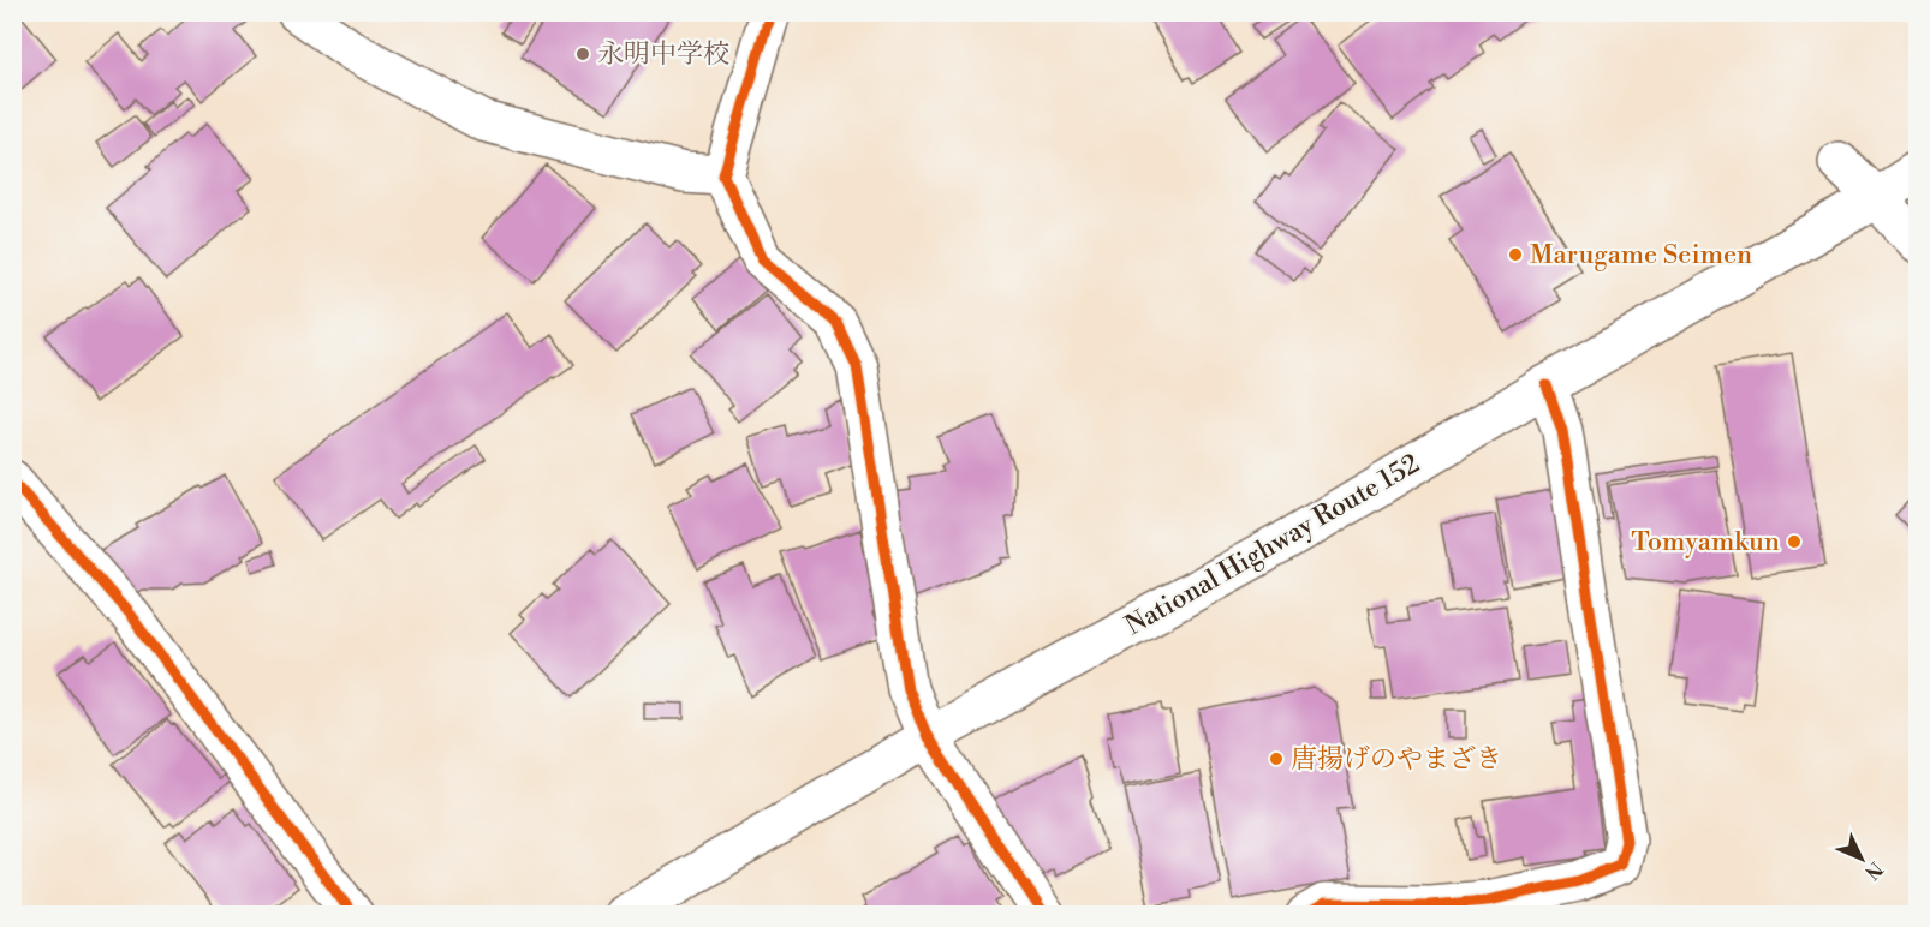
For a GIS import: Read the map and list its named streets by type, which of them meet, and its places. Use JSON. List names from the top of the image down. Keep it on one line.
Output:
{"streets":{"main road":["National Highway Route 152"]},"places":["永明中学校","Marugame Seimen","Tomyamkun","唐揚げのやまざき"],"north":"bottom right"}
